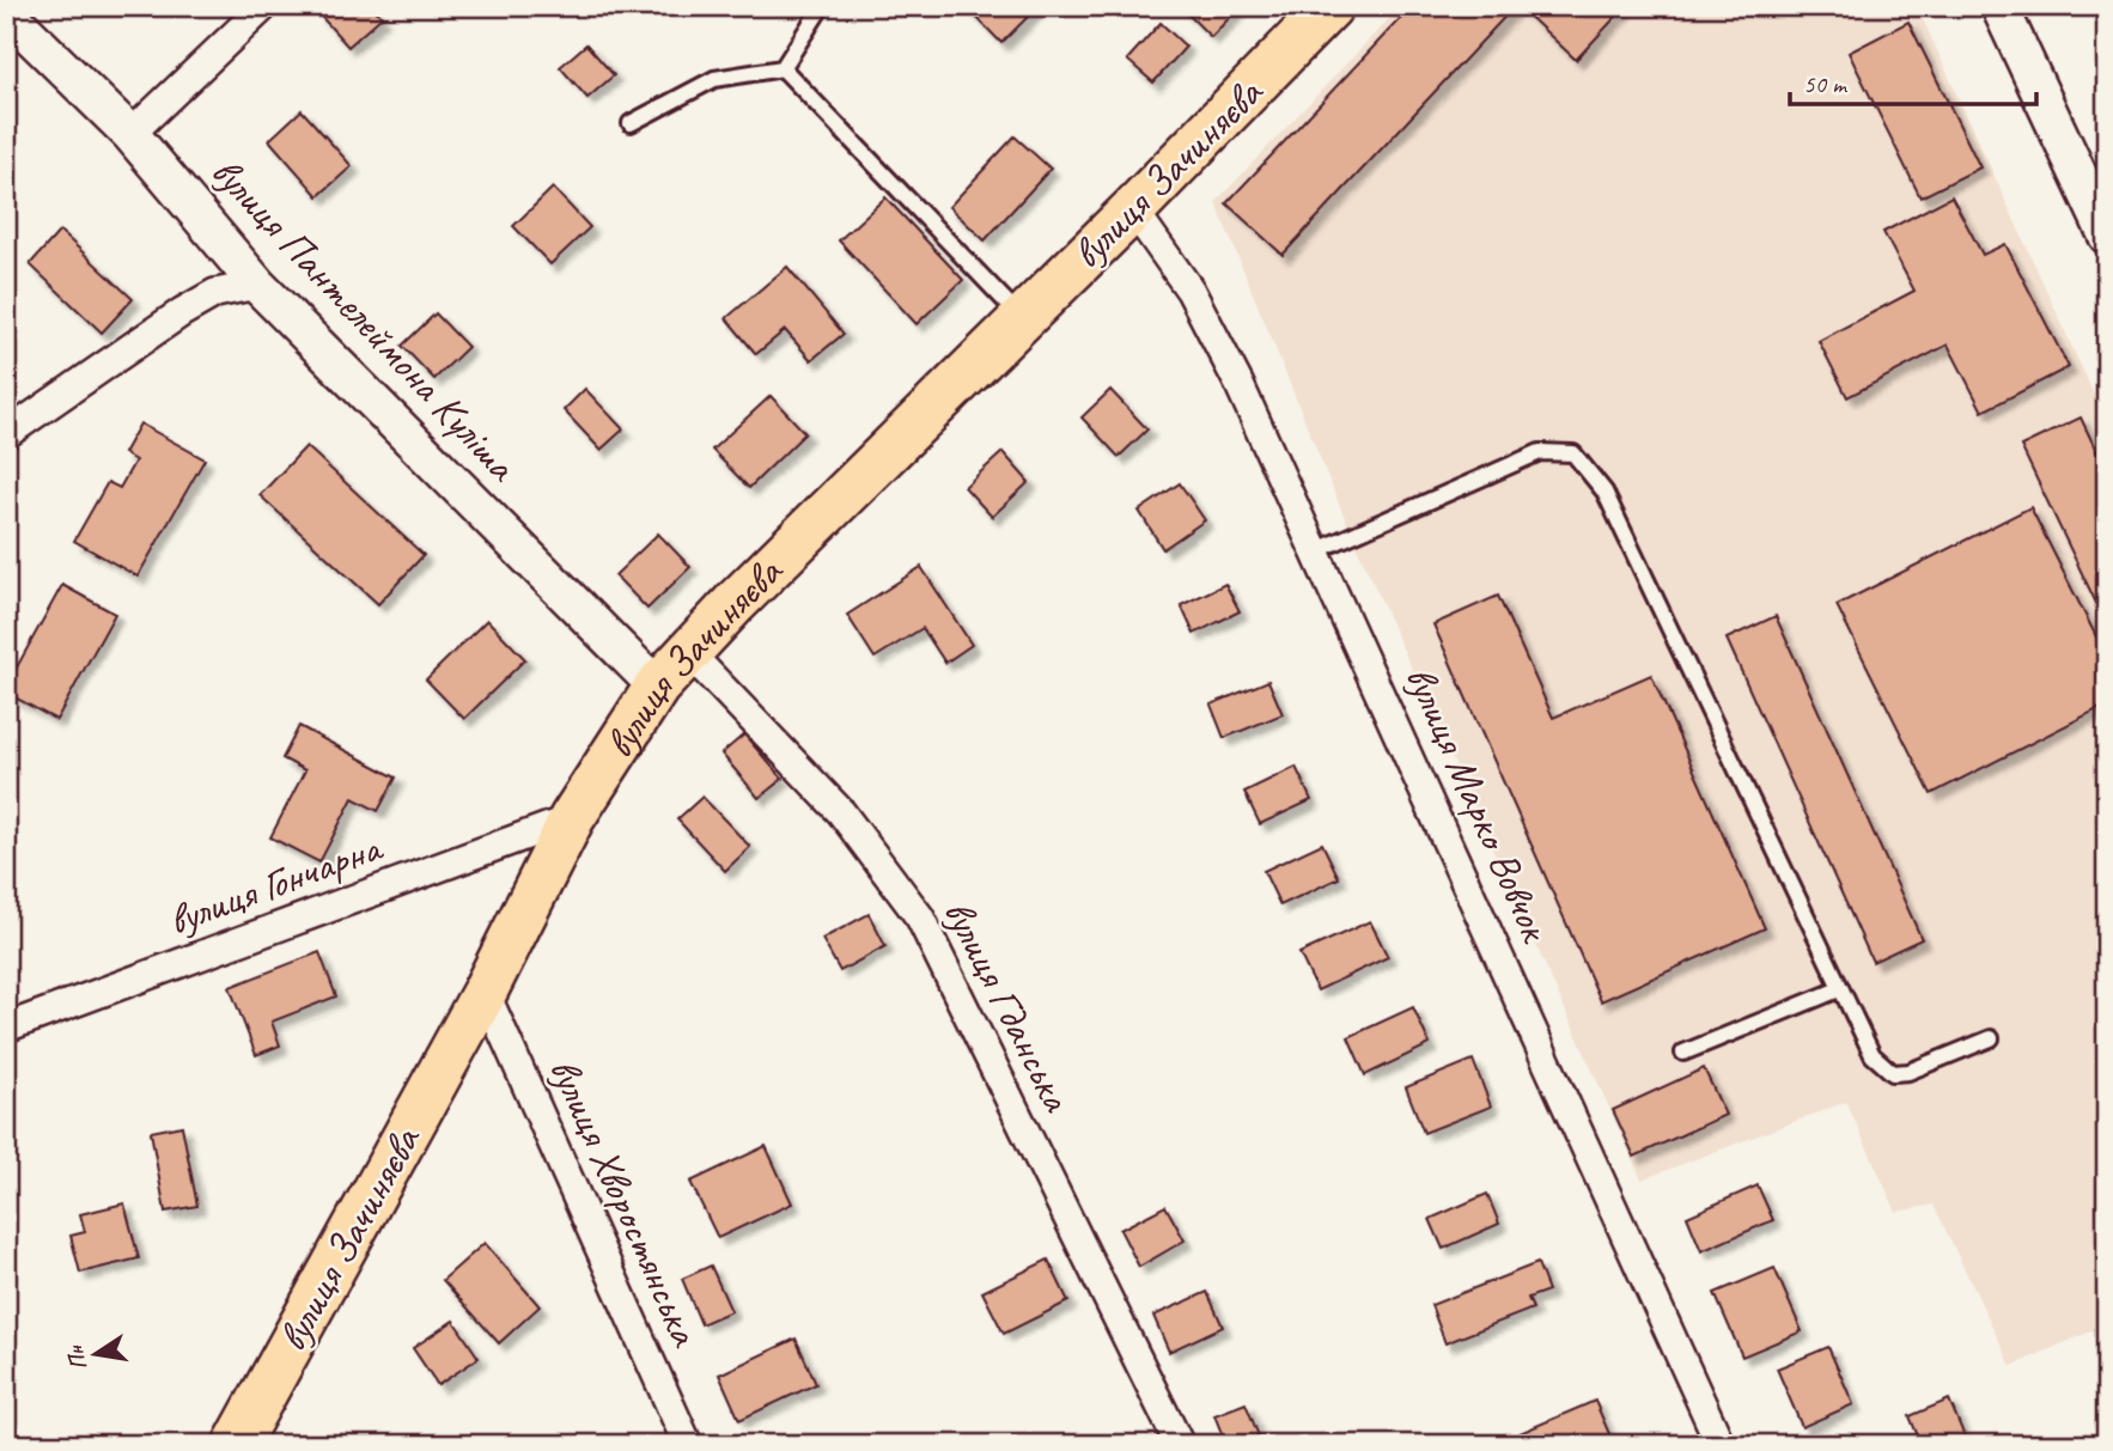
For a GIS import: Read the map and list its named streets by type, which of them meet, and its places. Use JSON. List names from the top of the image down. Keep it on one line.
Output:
{"streets":{"main road":["вулиця Зачиняєва"],"street":["вулиця Пантелеймона Куліша","вулиця Марко Вовчок","вулиця Гончарна","вулиця Гданська","вулиця Хворостянська"]},"crossings":[["вулиця Зачиняєва","вулиця Пантелеймона Куліша"],["вулиця Зачиняєва","вулиця Марко Вовчок"],["вулиця Зачиняєва","вулиця Гончарна"],["вулиця Зачиняєва","вулиця Гданська"],["вулиця Зачиняєва","вулиця Хворостянська"]],"scale_bar":"50 m","north":"left"}
